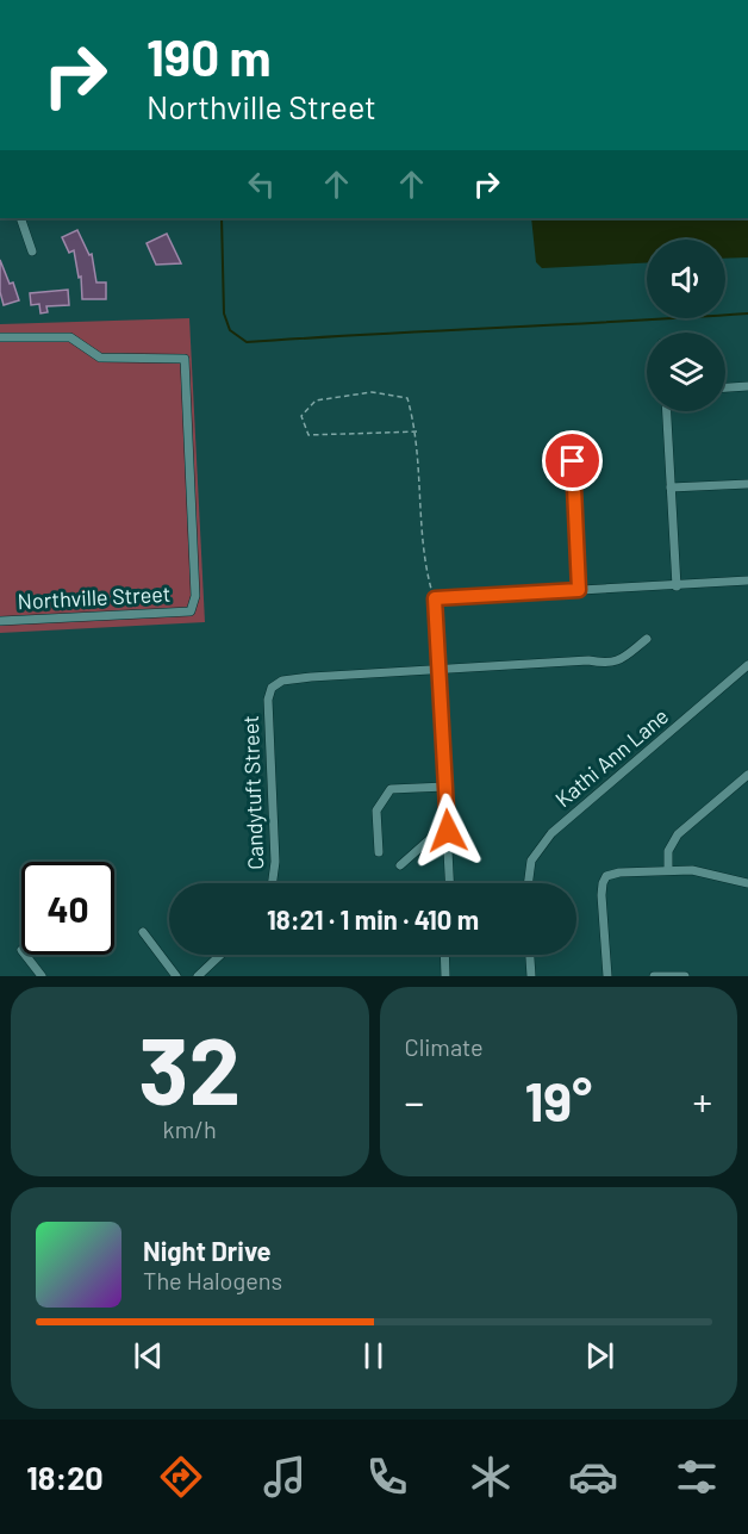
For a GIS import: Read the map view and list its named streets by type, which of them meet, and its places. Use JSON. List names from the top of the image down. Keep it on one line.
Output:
{"streets":{"street":["Northville Street","Kathi Ann Lane","Candytuft Street"]},"page":{"turn":["190 m","Northville Street"],"limit":"40","trip":"18:21 · 1 min · 410 m","tile":[["32","km/h"],"Climate"],"heat":["−","19°","+"],"song":["Night Drive","The Halogens"],"tabs":"18:20"}}
